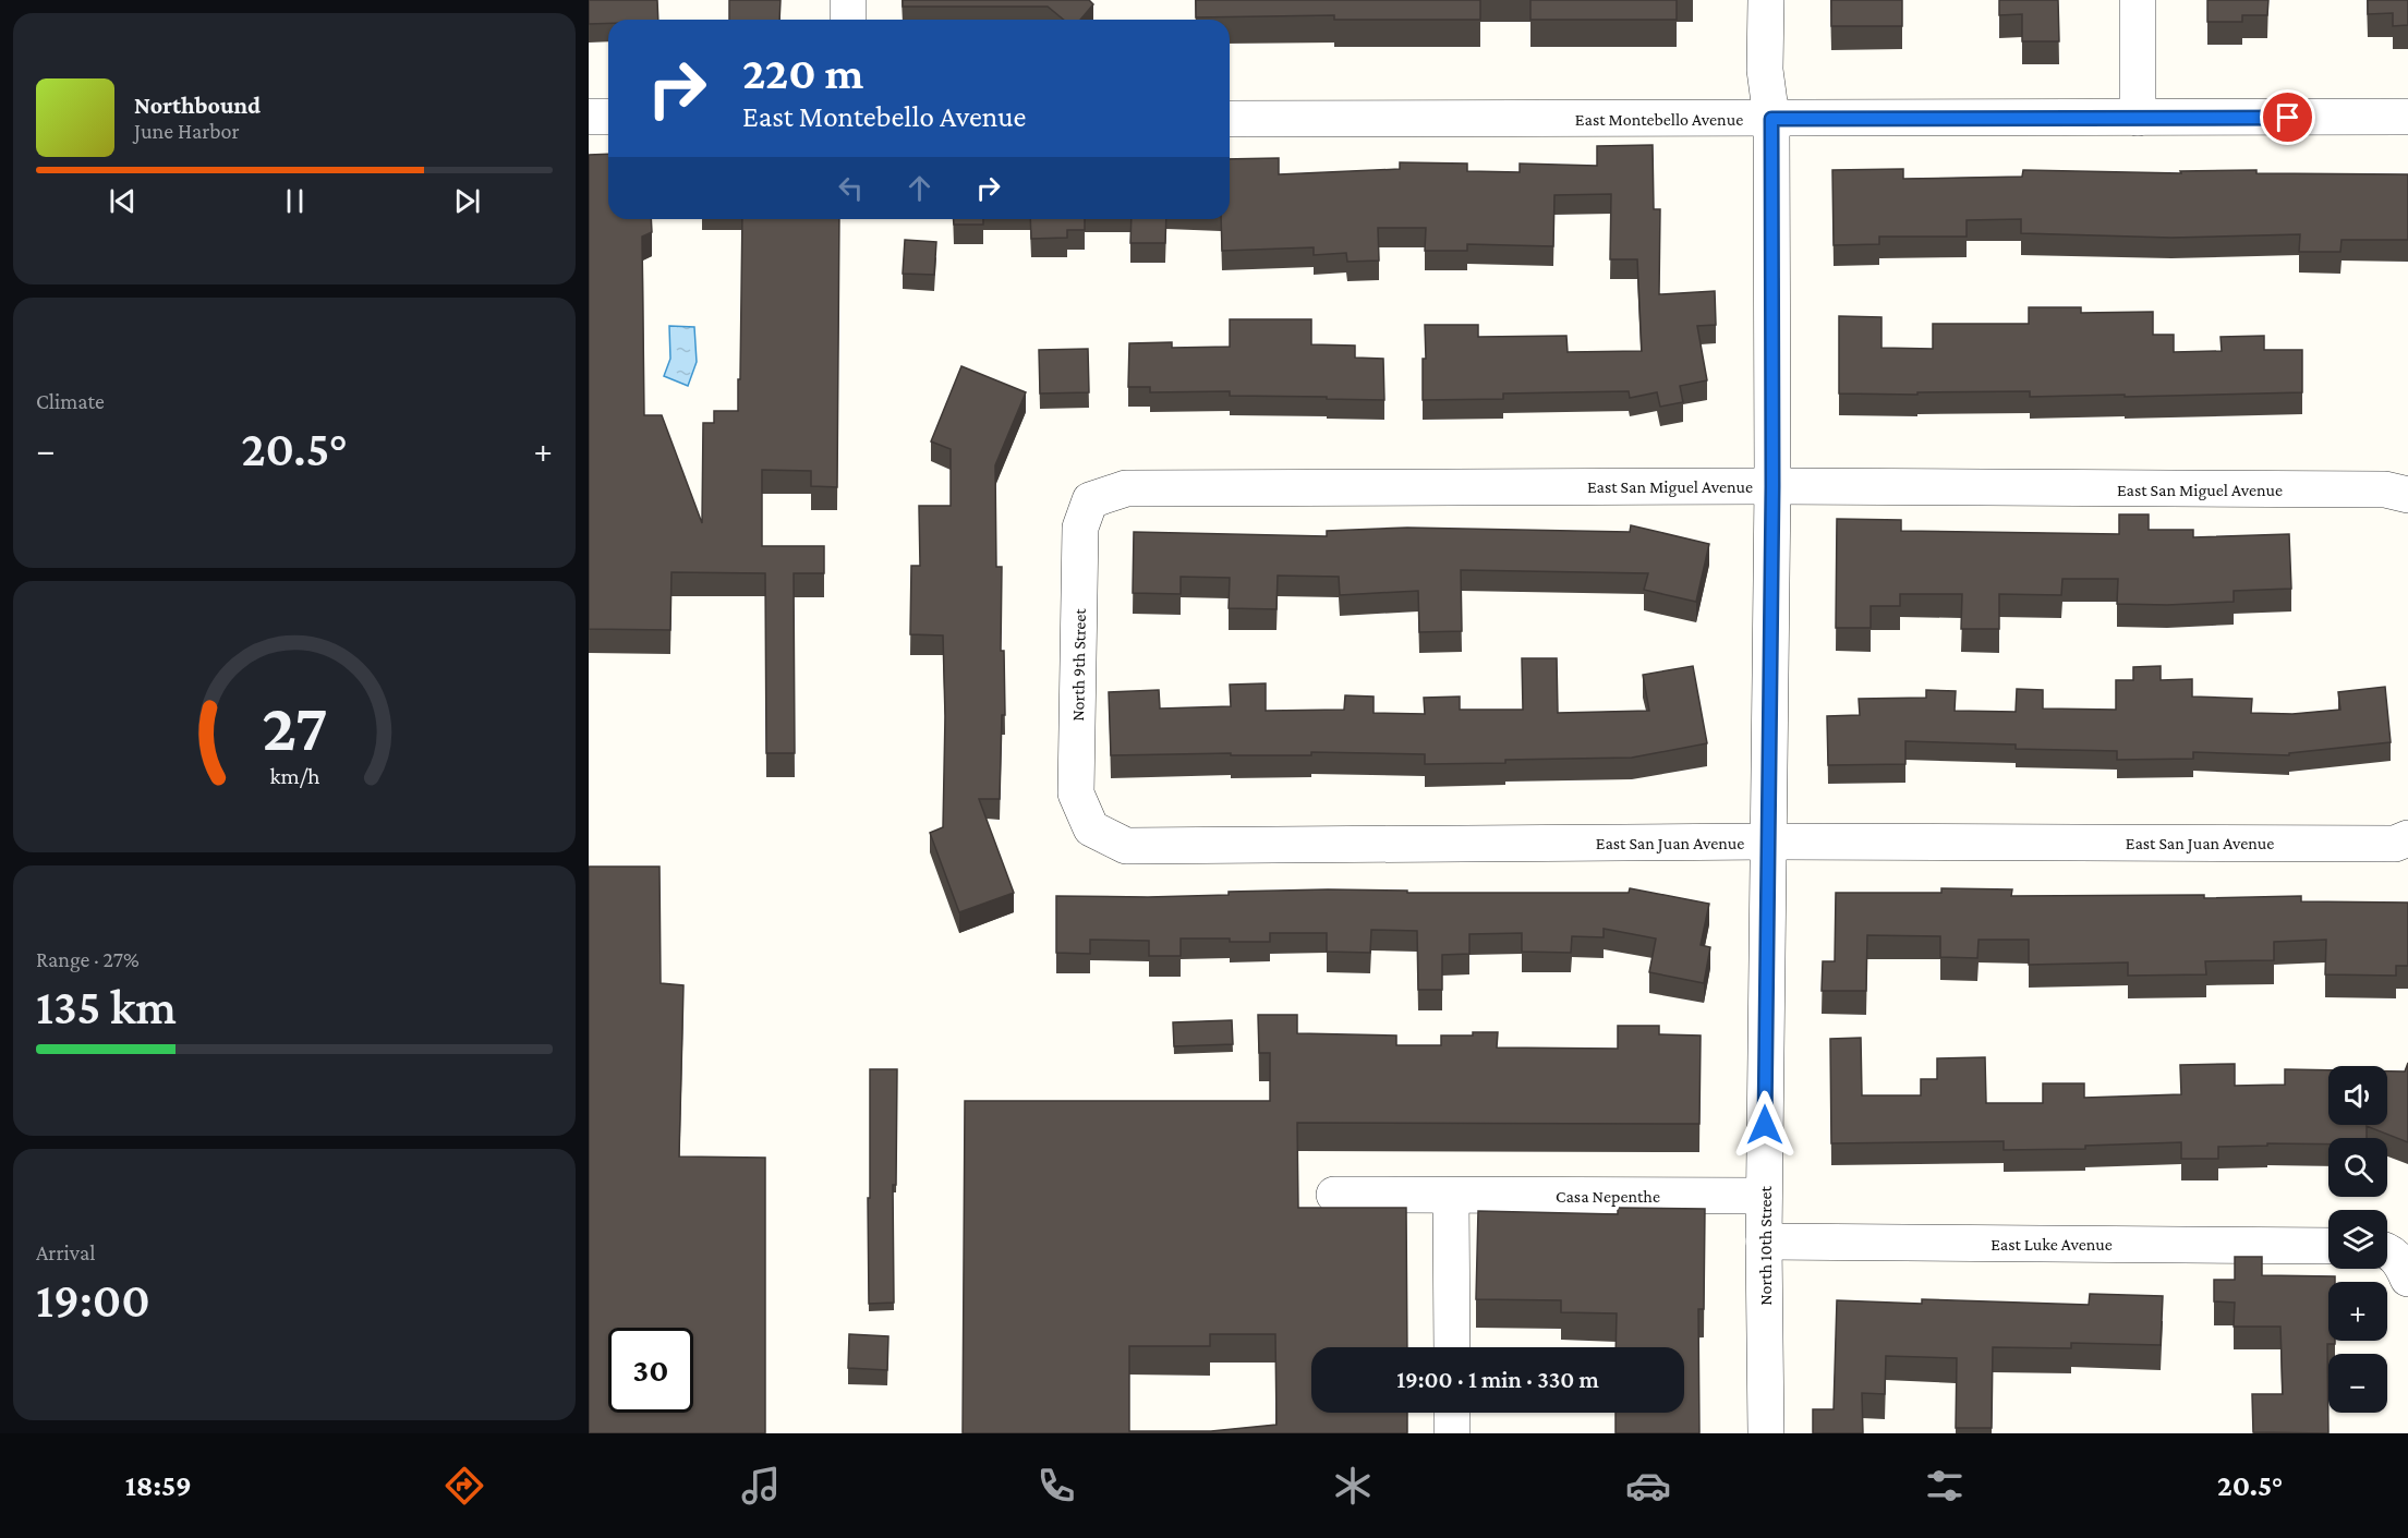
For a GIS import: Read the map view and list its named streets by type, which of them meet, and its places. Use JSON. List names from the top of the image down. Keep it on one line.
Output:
{"streets":{"street":["East Montebello Avenue","East San Miguel Avenue","North 9th Street","East San Juan Avenue","Casa Nepenthe","East Luke Avenue","North 10th Street"]},"crossings":[["East Montebello Avenue","North 10th Street"],["East San Miguel Avenue","North 9th Street"],["East San Miguel Avenue","North 10th Street"],["North 9th Street","East San Juan Avenue"],["East San Juan Avenue","North 10th Street"],["Casa Nepenthe","North 10th Street"],["East Luke Avenue","North 10th Street"]],"page":{"turn":["220 m","East Montebello Avenue"],"song":["Northbound","June Harbor"],"tile":["Climate",["Range · 27%","135 km"],["Arrival","19:00"]],"heat":["−","20.5°","+"],"map_buttons":["+","−"],"limit":"30","trip":"19:00 · 1 min · 330 m","tabs":["18:59","20.5°"],"gauge":["27","km/h"]}}
